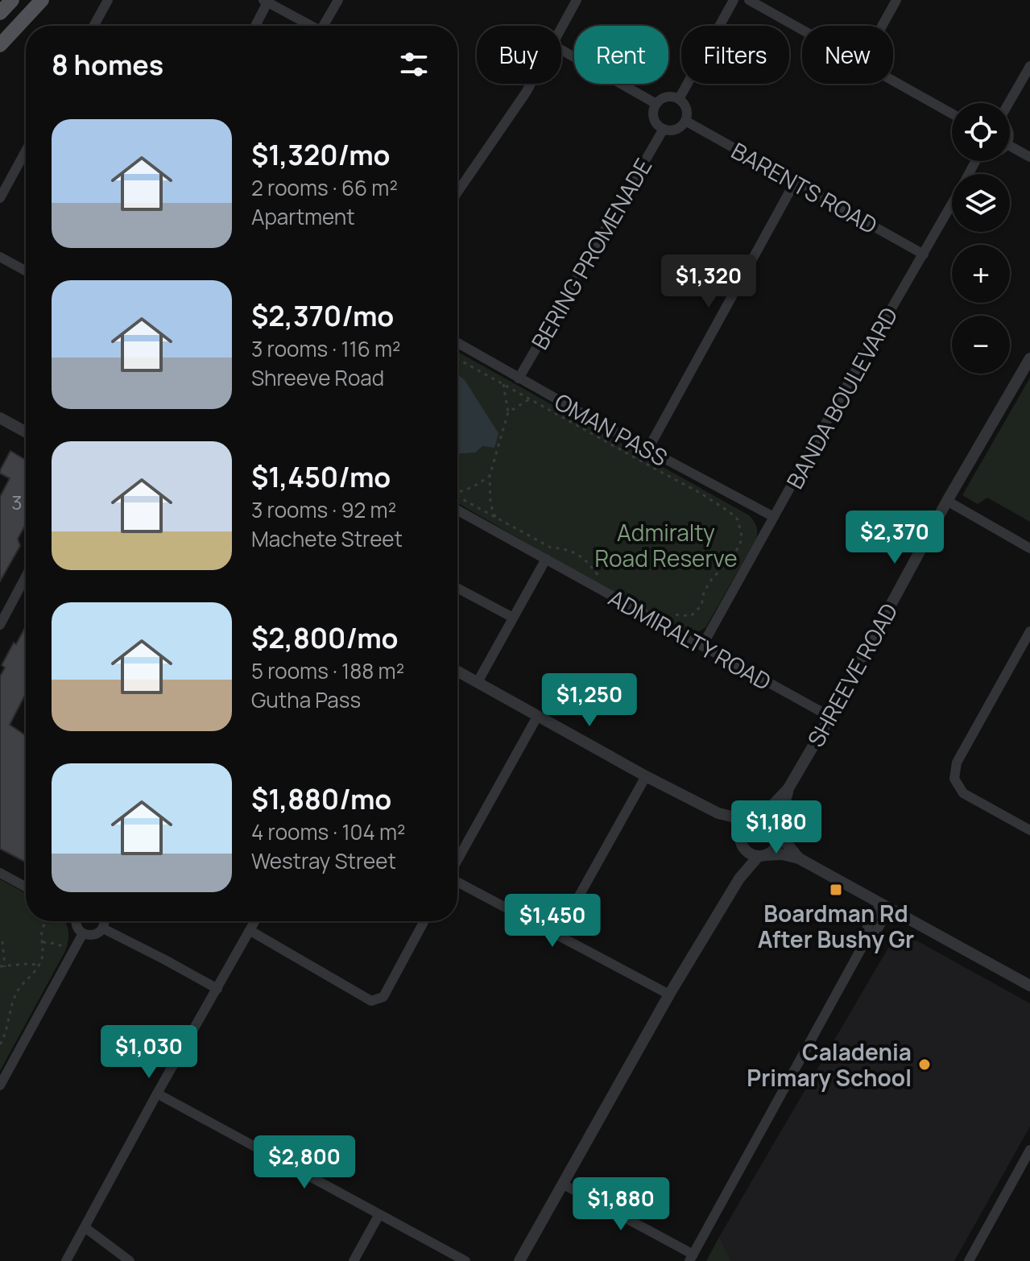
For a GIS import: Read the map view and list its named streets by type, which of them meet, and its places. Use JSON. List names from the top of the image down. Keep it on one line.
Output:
{"streets":{"street":["BARENTS ROAD","BERING PROMENADE","BANDA BOULEVARD","OMAN PASS","ADMIRALTY ROAD","SHREEVE ROAD"]},"crossings":[["BARENTS ROAD","BERING PROMENADE"],["BARENTS ROAD","BANDA BOULEVARD"],["BERING PROMENADE","OMAN PASS"],["BANDA BOULEVARD","OMAN PASS"],["BANDA BOULEVARD","ADMIRALTY ROAD"],["ADMIRALTY ROAD","SHREEVE ROAD"]],"parks":["Admiralty Road Reserve"],"places":{"transit":["Boardman Rd After Bushy Gr"],"other":["Caladenia Primary School"]},"house_numbers":["3"],"page":{"chip":["Buy","Rent","Filters","New"],"heading":"8 homes","map_buttons":["+","−"],"list":[{"name":"$1,320/mo","note":"2 rooms · 66 m² · Apartment"},{"name":"$2,370/mo","note":"3 rooms · 116 m² · Shreeve Road"},{"name":"$1,450/mo","note":"3 rooms · 92 m² · Machete Street"},{"name":"$2,800/mo","note":"5 rooms · 188 m² · Gutha Pass"},{"name":"$1,880/mo","note":"4 rooms · 104 m² · Westray Street"}],"price":["$1,320","$2,370","$1,250","$1,180","$1,450","$1,030","$2,800","$1,880"]}}
